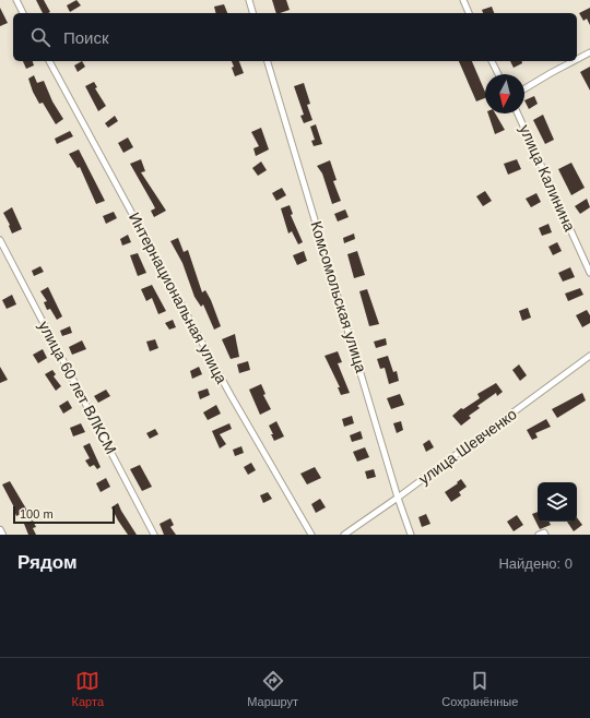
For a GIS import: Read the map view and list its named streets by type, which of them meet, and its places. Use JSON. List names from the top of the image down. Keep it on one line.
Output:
{"streets":{"street":["улица Калинина","Комсомольская улица","Интернациональная улица","улица 60 лет ВЛКСМ","улица Шевченко"]},"crossings":[["Комсомольская улица","улица Шевченко"]],"scale_bar":"100 m","north":"bottom","page":{"search":"Поиск","scale":"100 m","heading":["Рядом","Найдено: 0"],"nav":["Карта","Маршрут","Сохранённые"]}}
